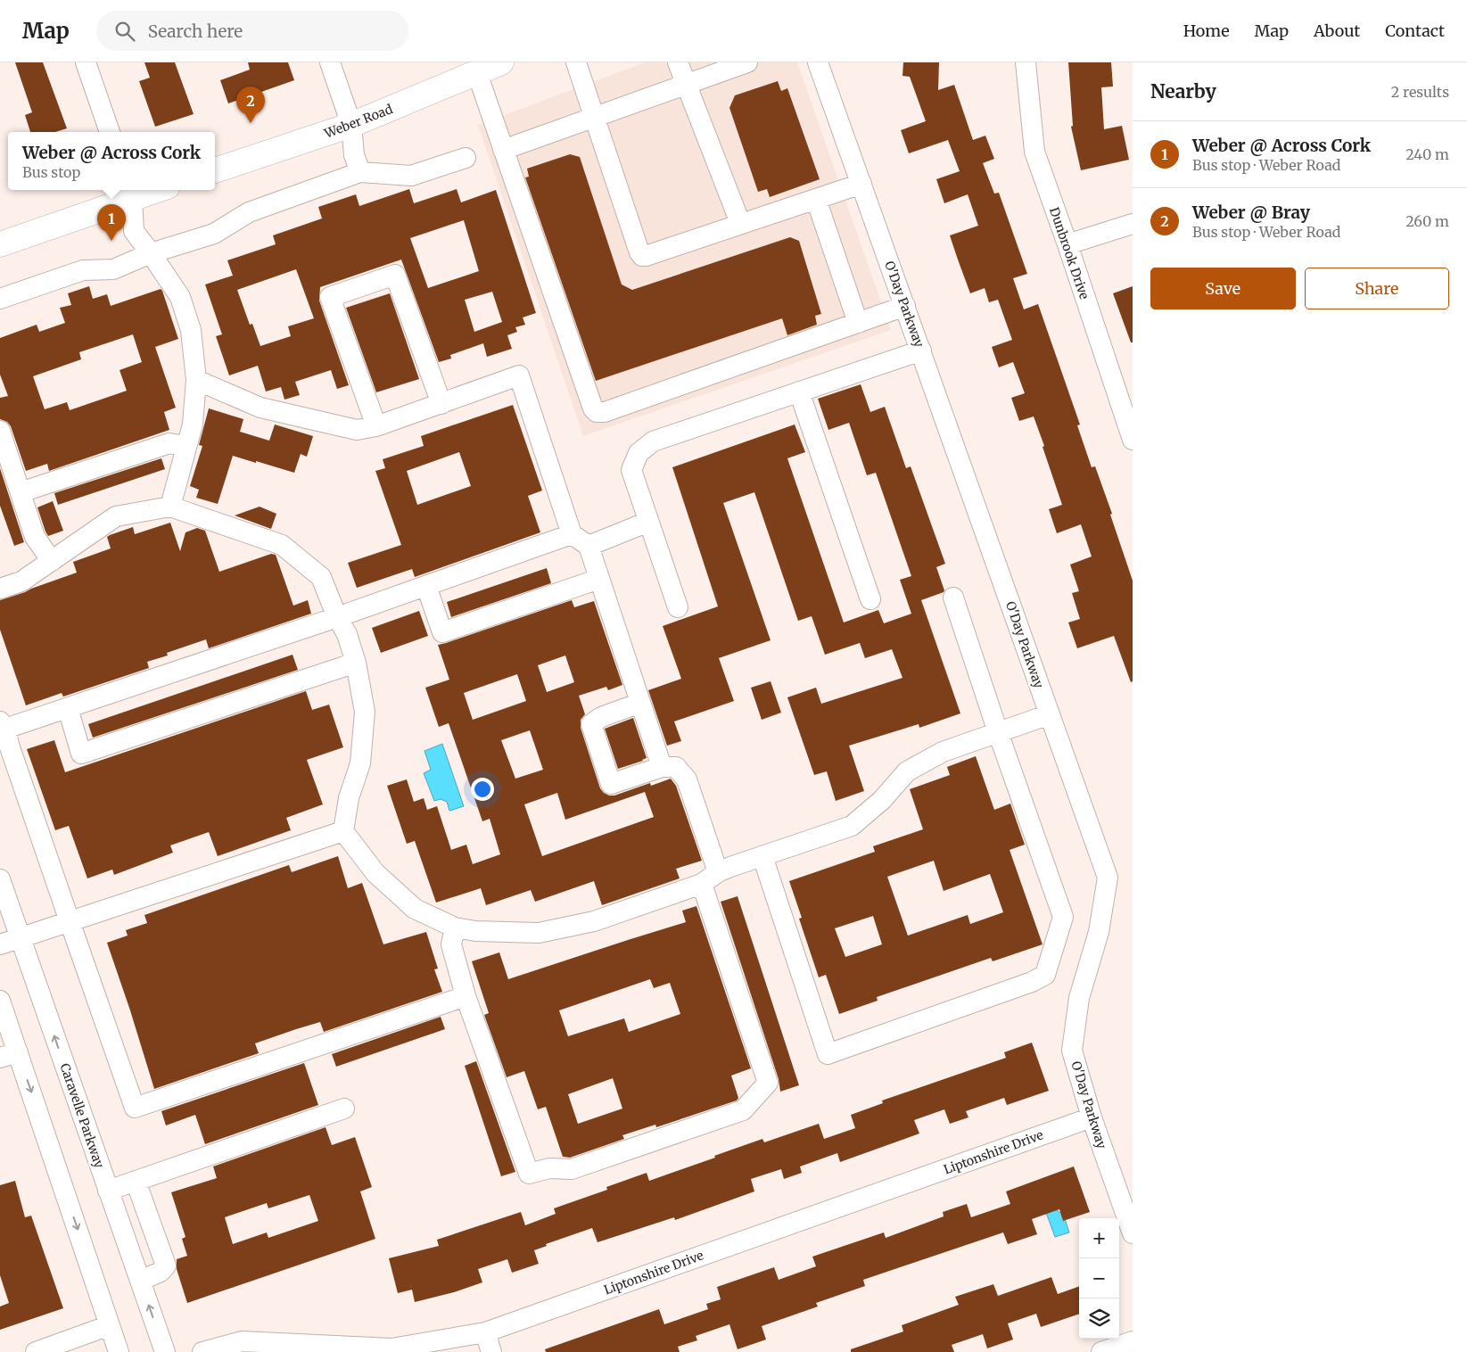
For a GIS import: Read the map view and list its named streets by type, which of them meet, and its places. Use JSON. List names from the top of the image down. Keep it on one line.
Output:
{"streets":{"main road":["Weber Road"],"street":["Dunbrook Drive","O'Day Parkway","Caravelle Parkway","Liptonshire Drive"]},"crossings":[["O'Day Parkway","Liptonshire Drive"]],"page":{"header":"Map","search":"Search here","nav":["Home","Map","About","Contact"],"heading":["Nearby","2 results"],"pins":["2","1"],"list":[{"mark":"1","name":"Weber @ Across Cork","note":"Bus stop · Weber Road","value":"240 m"},{"mark":"2","name":"Weber @ Bray","note":"Bus stop · Weber Road","value":"260 m"}],"popup":["Weber @ Across Cork","Bus stop"],"buttons":["Save","Share"],"map_buttons":["+","−"]}}
